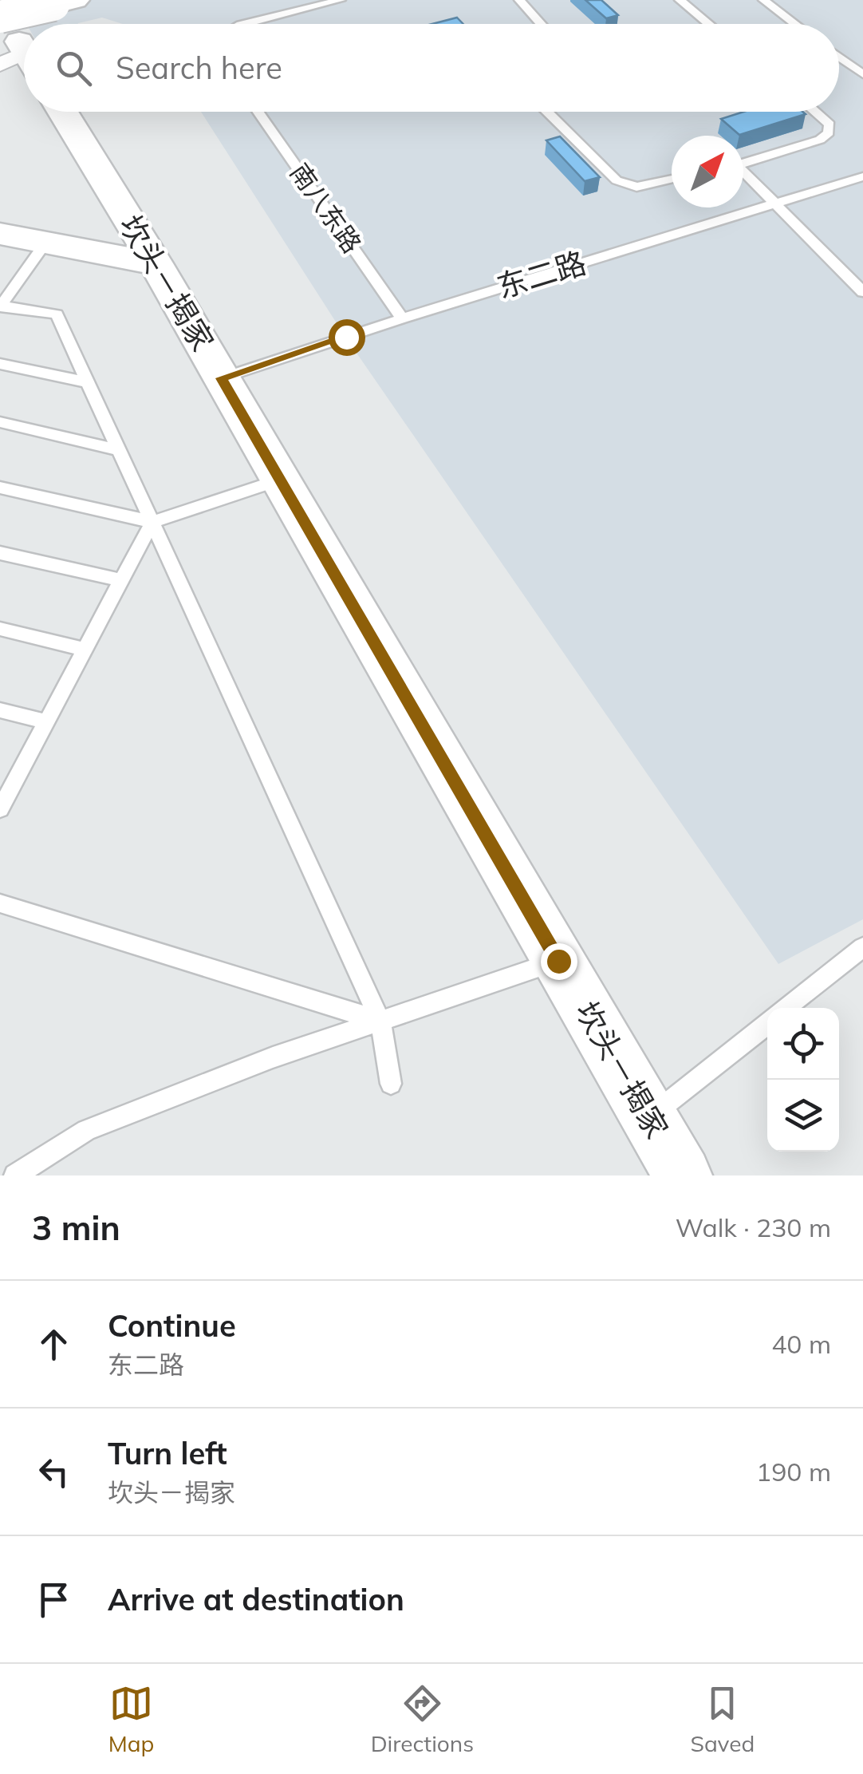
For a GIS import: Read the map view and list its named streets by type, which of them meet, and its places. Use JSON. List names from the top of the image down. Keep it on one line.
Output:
{"streets":{"main road":["坎头－揭家"],"lane":["南八东路","东二路"]},"crossings":[["南八东路","东二路"],["东二路","坎头－揭家"]],"north":"top right","page":{"search":"Search here","heading":["3 min","Walk · 230 m"],"list":[["Continue","东二路","40 m"],["Turn left","坎头－揭家","190 m"],"Arrive at destination"],"nav":["Map","Directions","Saved"]}}
